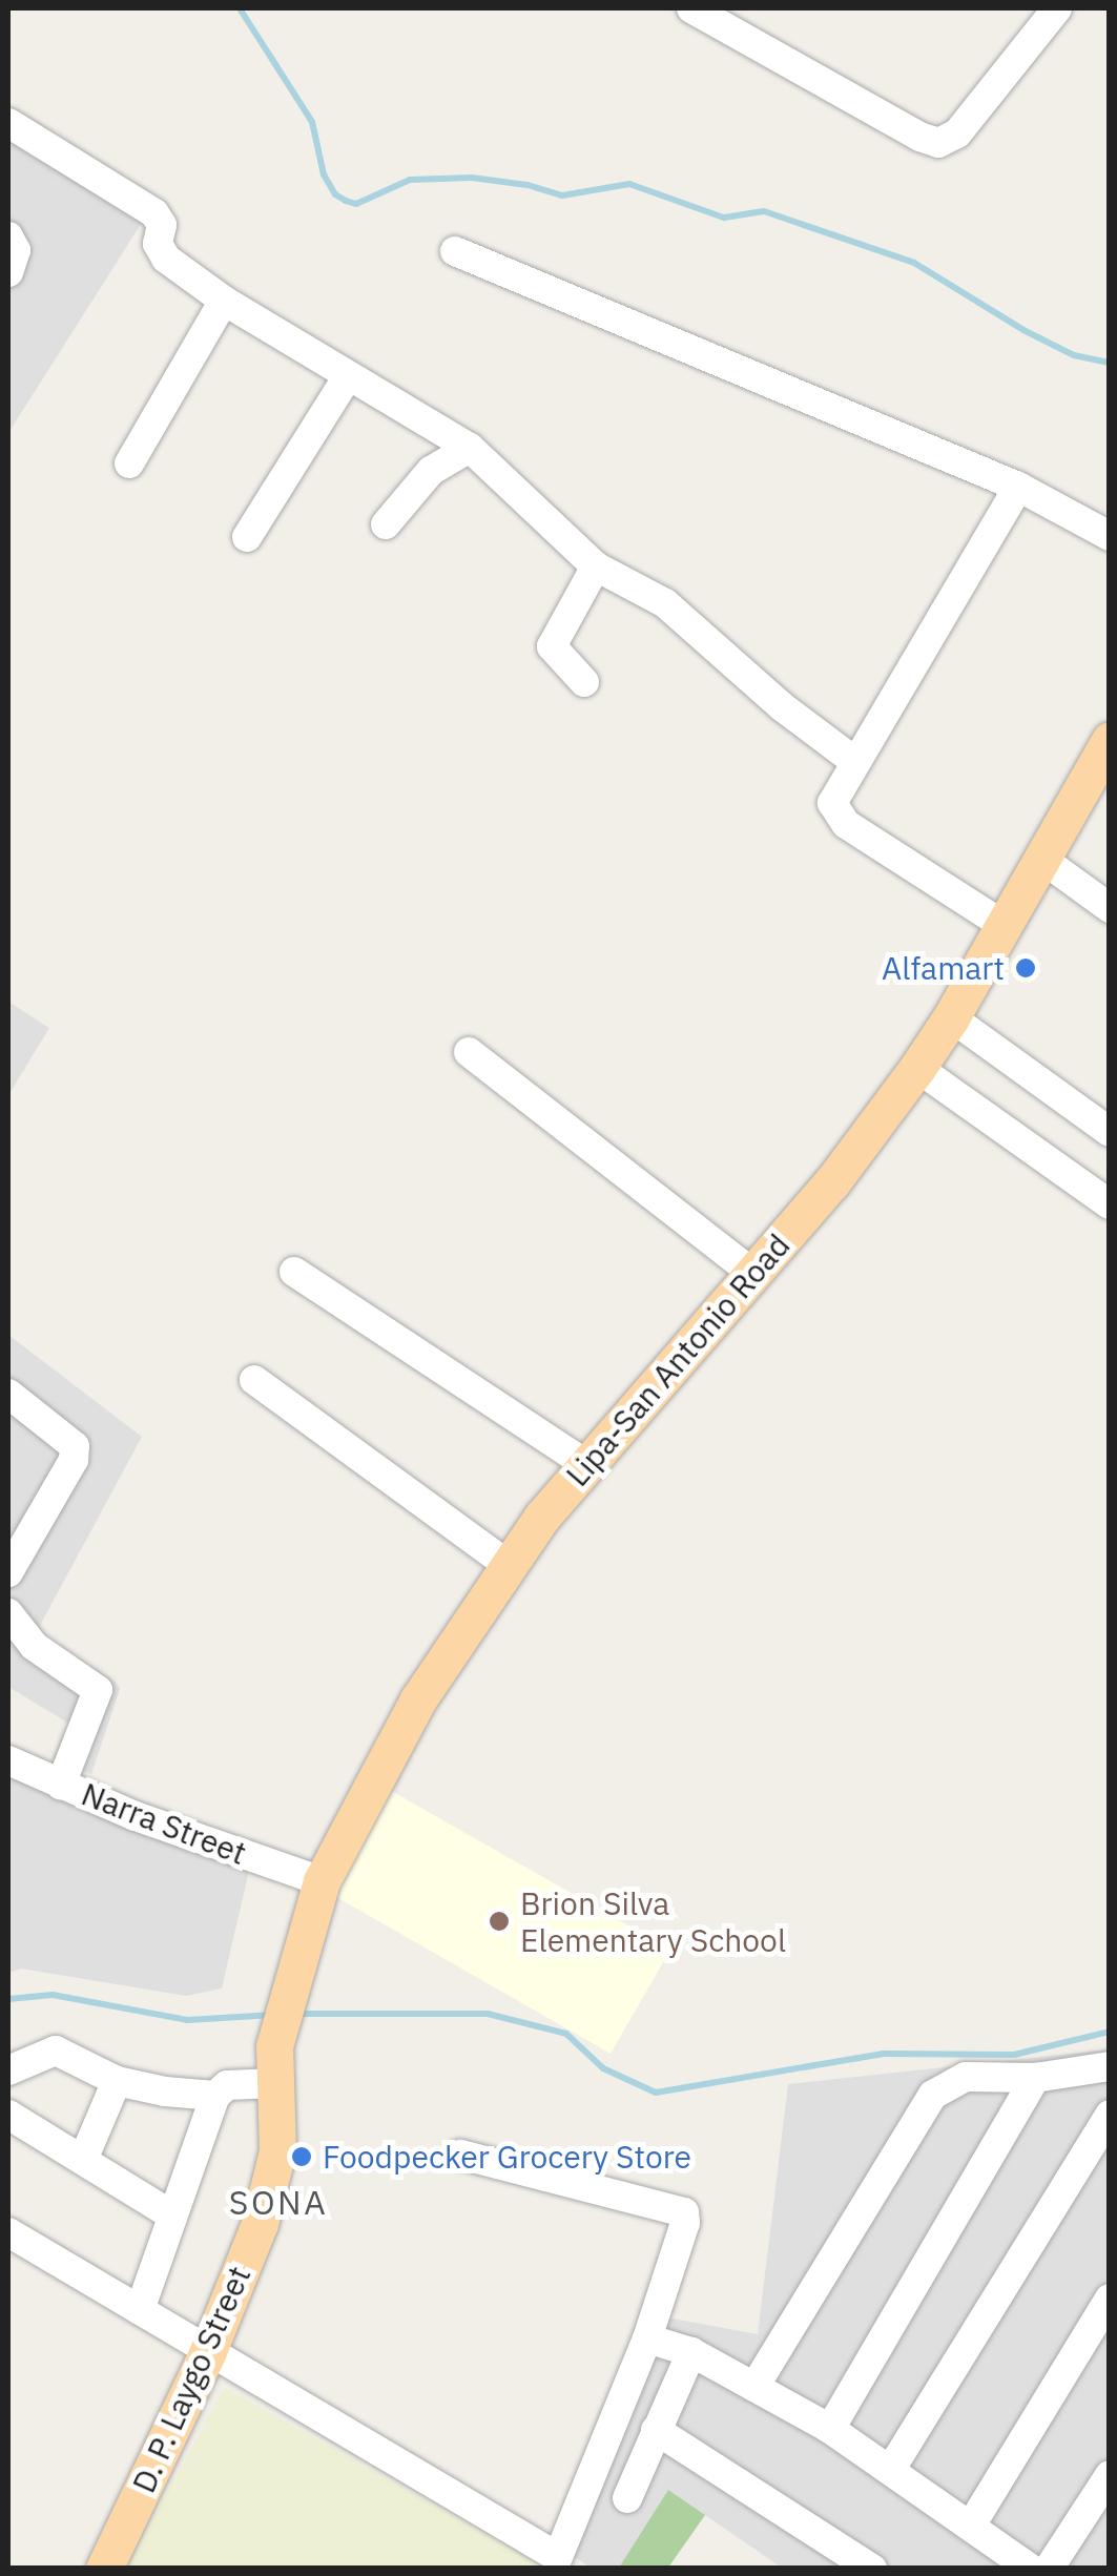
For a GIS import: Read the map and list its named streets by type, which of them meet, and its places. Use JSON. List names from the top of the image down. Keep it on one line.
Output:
{"streets":{"main road":["Lipa-San Antonio Road","D. P. Laygo Street"],"street":["Narra Street"]},"crossings":[["Lipa-San Antonio Road","Narra Street"],["Lipa-San Antonio Road","D. P. Laygo Street"]],"districts":["SONA"],"places":["Alfamart","Brion Silva Elementary School","Foodpecker Grocery Store"]}
